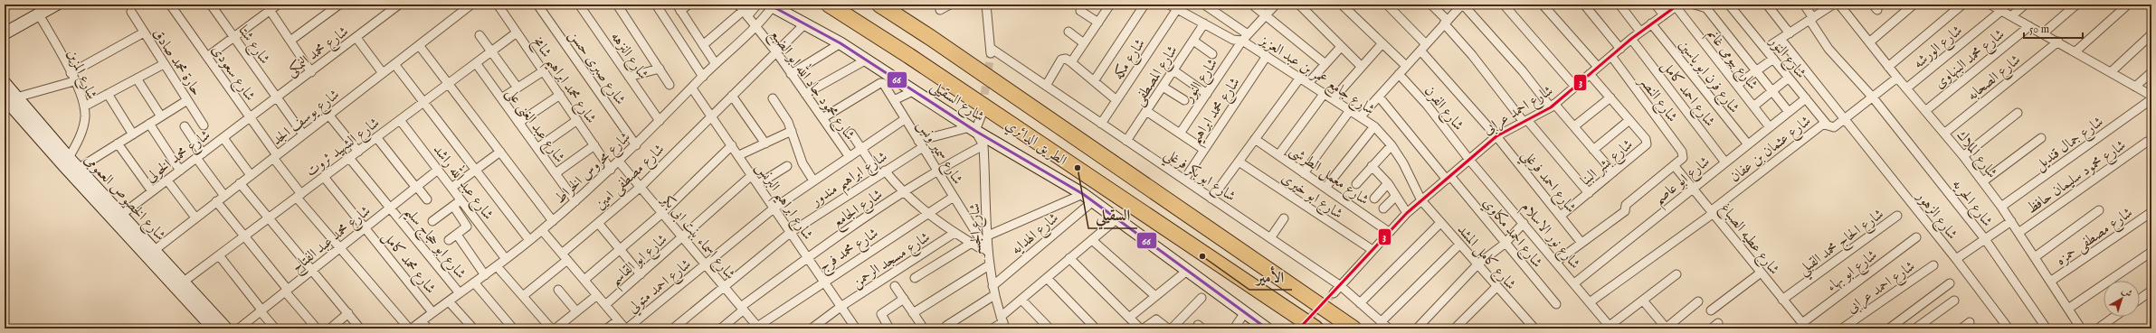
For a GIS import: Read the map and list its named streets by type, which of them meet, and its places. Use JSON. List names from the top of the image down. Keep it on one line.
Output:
{"streets":{"highway":["الطريق الدائري"],"street":["شارع شتا","شارع الورشه","شارع محمد النمكى","شارع النزهه","شارع النور","شارع محمد البنهاوى","شارع مكه","شارع بيومى غانم","حارة محمد صادق","شارع صبرى حسن","شارع سعودى","شارع المزين","شارع جامع عمر بن عبد العزيز","شارع المصطفى","شارع فرن ابو ياسين","شارع الصحابه","شارع محمد ابراهيم شامخ","شارع محمود جاد الله ابو الضبع","شارع احمد كامل","شارع النصر","شارع السقيلى","شارع الفرن","شارع احمد عرابى","شارع محمد ابراهيم","شارع يوسف الجد","شارع عبد الغنى على","شارع جمال قنديل","شارع الشهيد ثروت","شارع عثمان بن عفان","شارع سمير ونس","شارع الملاك","شارع محمد الخولى","شارع بشر البنا","شارع محروس الخراط","شارع ابو بكر فرغلي","شارع معمل الطرشى","شارع مصطفى امين","شارع محمود سليمان حافظ","شارع ابراهيم مندور","شارع ابو عاصم","شارع احمد فرغلي","شارع عبد الله راشد","شارع ابو خيرى","شارع الخصوص العمومى","شارع ابراهيم البرنس","شارع الحريه","شارع الجامع","شارع الزهور","شارع الجسر","شارع احمد مكاوي","شارع الهدايه","شارع نور الاسلام","شارع مصطفى حمزه","شارع اسماء بنت ابى بكر","شارع محمد عبد الفتاح","شارع عطيه الصباغ","شارع الحاج محمد القبلي","شارع ابو حجاج سليم","شارع محمد فرج","شارع كامل المشد","شارع ابو القاسم","شارع مسجد الرحمن","شارع محمد كامل","شارع ابو بهاء","شارع احمد متولي"]},"crossings":[["شارع شتا","شارع محمد النمكى"],["شارع شتا","شارع يوسف الجد"],["شارع الورشه","شارع الملاك"],["شارع محمد النمكى","شارع سعودى"],["شارع محمد النمكى","شارع محمد الخولى"],["شارع النزهه","شارع محروس الخراط"],["شارع النور","شارع جامع عمر بن عبد العزيز"],["شارع النور","شارع عثمان بن عفان"],["شارع النور","شارع ابو عاصم"],["شارع محمد البنهاوى","شارع الملاك"],["شارع مكه","شارع جامع عمر بن عبد العزيز"],["شارع مكه","شارع ابو بكر فرغلي"],["شارع بيومى غانم","شارع احمد عرابى"],["شارع بيومى غانم","شارع ابو عاصم"],["شارع صبرى حسن","شارع محروس الخراط"],["شارع سعودى","شارع يوسف الجد"],["شارع سعودى","شارع الشهيد ثروت"],["شارع سعودى","شارع محمد الخولى"],["شارع سعودى","شارع محروس الخراط"],["شارع سعودى","شارع محمد عبد الفتاح"],["شارع المزين","شارع الخصوص العمومى"],["شارع جامع عمر بن عبد العزيز","شارع المصطفى"],["شارع جامع عمر بن عبد العزيز","شارع احمد عرابى"],["شارع جامع عمر بن عبد العزيز","شارع محمد ابراهيم"],["شارع جامع عمر بن عبد العزيز","شارع كامل المشد"],["شارع المصطفى","شارع ابو بكر فرغلي"],["شارع فرن ابو ياسين","شارع احمد عرابى"],["شارع فرن ابو ياسين","شارع ابو عاصم"],["شارع الصحابه","شارع الملاك"],["شارع محمد ابراهيم شامخ","شارع الشهيد ثروت"],["شارع محمد ابراهيم شامخ","شارع محروس الخراط"],["شارع محمود جاد الله ابو الضبع","شارع سمير ونس"],["شارع محمود جاد الله ابو الضبع","شارع محروس الخراط"],["شارع محمود جاد الله ابو الضبع","شارع مصطفى امين"],["شارع محمود جاد الله ابو الضبع","شارع احمد متولي"],["شارع احمد كامل","شارع احمد عرابى"],["شارع احمد كامل","شارع ابو عاصم"],["شارع النصر","شارع احمد عرابى"],["شارع النصر","شارع عطيه الصباغ"],["شارع السقيلى","شارع محروس الخراط"],["شارع السقيلى","شارع مصطفى امين"],["شارع السقيلى","شارع ابراهيم مندور"],["شارع السقيلى","شارع الجسر"],["شارع السقيلى","شارع الهدايه"],["شارع الفرن","شارع احمد عرابى"],["شارع الفرن","شارع نور الاسلام"],["شارع احمد عرابى","شارع ابو بكر فرغلي"],["شارع احمد عرابى","شارع معمل الطرشى"],["شارع احمد عرابى","شارع احمد فرغلي"],["شارع احمد عرابى","شارع ابو خيرى"],["شارع احمد عرابى","شارع احمد مكاوي"],["شارع احمد عرابى","شارع نور الاسلام"],["شارع احمد عرابى","شارع كامل المشد"],["شارع محمد ابراهيم","شارع ابو بكر فرغلي"],["شارع يوسف الجد","شارع الخصوص العمومى"],["شارع عبد الغنى على","شارع الشهيد ثروت"],["شارع عبد الغنى على","شارع محروس الخراط"],["شارع جمال قنديل","شارع الملاك"],["شارع الشهيد ثروت","شارع عبد الله راشد"],["شارع الشهيد ثروت","شارع الخصوص العمومى"],["شارع الشهيد ثروت","شارع ابو حجاج سليم"],["شارع الشهيد ثروت","شارع محمد كامل"],["شارع عثمان بن عفان","شارع الملاك"],["شارع عثمان بن عفان","شارع الحريه"],["شارع عثمان بن عفان","شارع الزهور"],["شارع عثمان بن عفان","شارع نور الاسلام"],["شارع عثمان بن عفان","شارع عطيه الصباغ"],["شارع سمير ونس","شارع ابراهيم مندور"],["شارع سمير ونس","شارع الجامع"],["شارع سمير ونس","شارع الجسر"],["شارع سمير ونس","شارع محمد فرج"],["شارع سمير ونس","شارع احمد متولي"],["شارع الملاك","شارع محمود سليمان حافظ"],["شارع الملاك","شارع مصطفى حمزه"],["شارع محمد الخولى","شارع الخصوص العمومى"],["شارع بشر البنا","شارع احمد فرغلي"],["شارع محروس الخراط","شارع عبد الله راشد"],["شارع محروس الخراط","شارع ابراهيم البرنس"],["شارع محروس الخراط","شارع اسماء بنت ابى بكر"],["شارع محروس الخراط","شارع ابو حجاج سليم"],["شارع محروس الخراط","شارع محمد كامل"],["شارع مصطفى امين","شارع ابراهيم البرنس"],["شارع مصطفى امين","شارع اسماء بنت ابى بكر"],["شارع ابراهيم مندور","شارع ابراهيم البرنس"],["شارع ابراهيم مندور","شارع الجسر"],["شارع ابراهيم مندور","شارع اسماء بنت ابى بكر"],["شارع ابو عاصم","شارع نور الاسلام"],["شارع ابو عاصم","شارع عطيه الصباغ"],["شارع عبد الله راشد","شارع محمد عبد الفتاح"],["شارع ابراهيم البرنس","شارع الجامع"],["شارع ابراهيم البرنس","شارع محمد فرج"],["شارع ابراهيم البرنس","شارع ابو القاسم"],["شارع ابراهيم البرنس","شارع مسجد الرحمن"],["شارع ابراهيم البرنس","شارع احمد متولي"],["شارع الجامع","شارع الجسر"],["شارع الجامع","شارع اسماء بنت ابى بكر"],["شارع الجسر","شارع الهدايه"],["شارع اسماء بنت ابى بكر","شارع محمد فرج"],["شارع اسماء بنت ابى بكر","شارع ابو القاسم"],["شارع اسماء بنت ابى بكر","شارع احمد متولي"],["شارع محمد عبد الفتاح","شارع ابو حجاج سليم"],["شارع محمد عبد الفتاح","شارع محمد كامل"],["شارع عطيه الصباغ","شارع الحاج محمد القبلي"],["شارع عطيه الصباغ","شارع ابو بهاء"]],"places":["السقيلي","الأمير"],"lines":["transit line 66","transit line 3"],"scale_bar":"50 m","north":"top right"}
